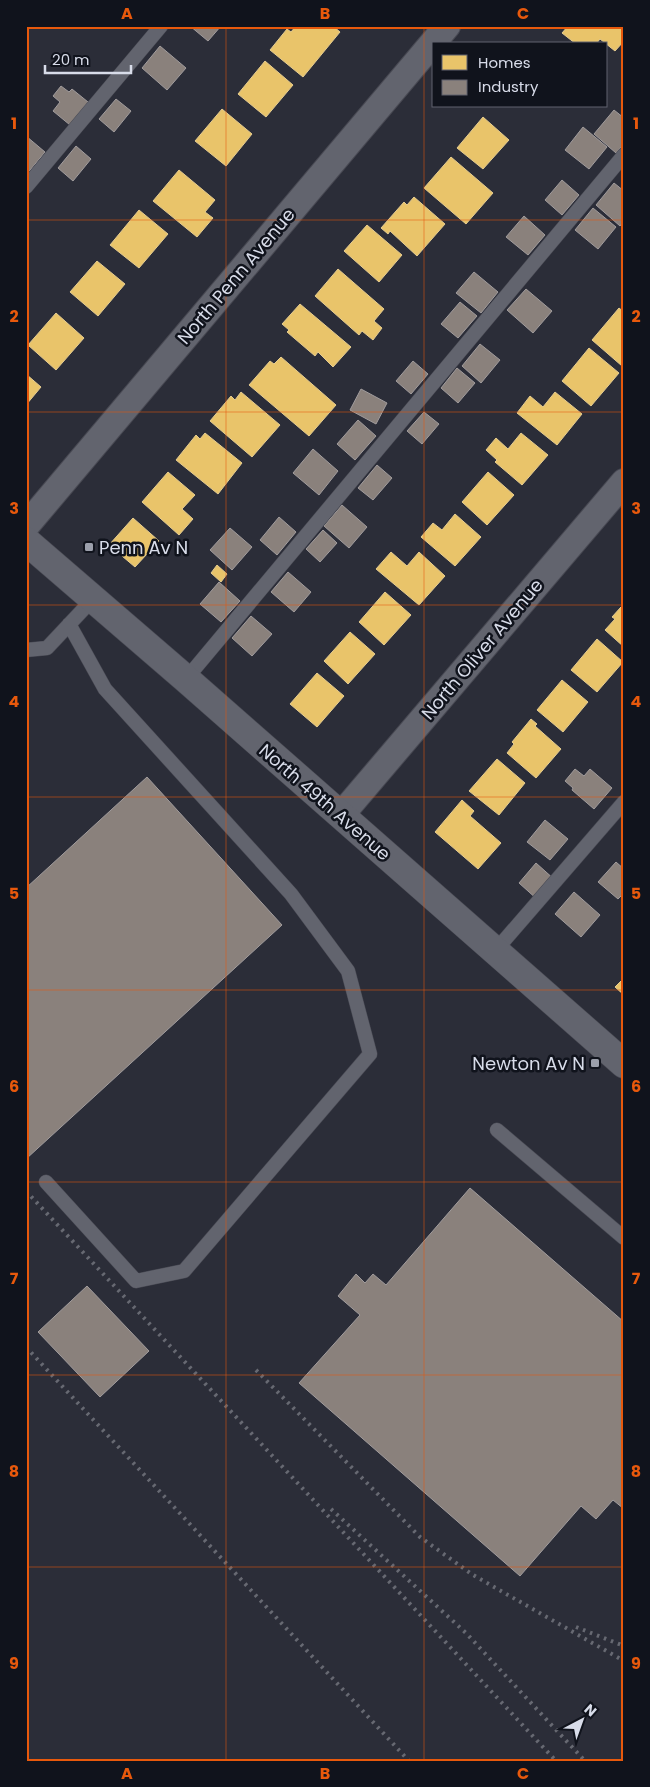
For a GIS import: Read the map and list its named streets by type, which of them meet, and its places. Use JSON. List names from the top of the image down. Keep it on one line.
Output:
{"streets":{"street":["North Penn Avenue","North Oliver Avenue","North 49th Avenue"]},"crossings":[["North Oliver Avenue","North 49th Avenue"]],"places":{"transit":["Penn Av N","Newton Av N"]},"legend":["Homes","Industry"],"scale_bar":"20 m","north":"top right","grid":{"columns":["A","B","C"],"rows":["1","2","3","4","5","6","7","8","9"]}}
